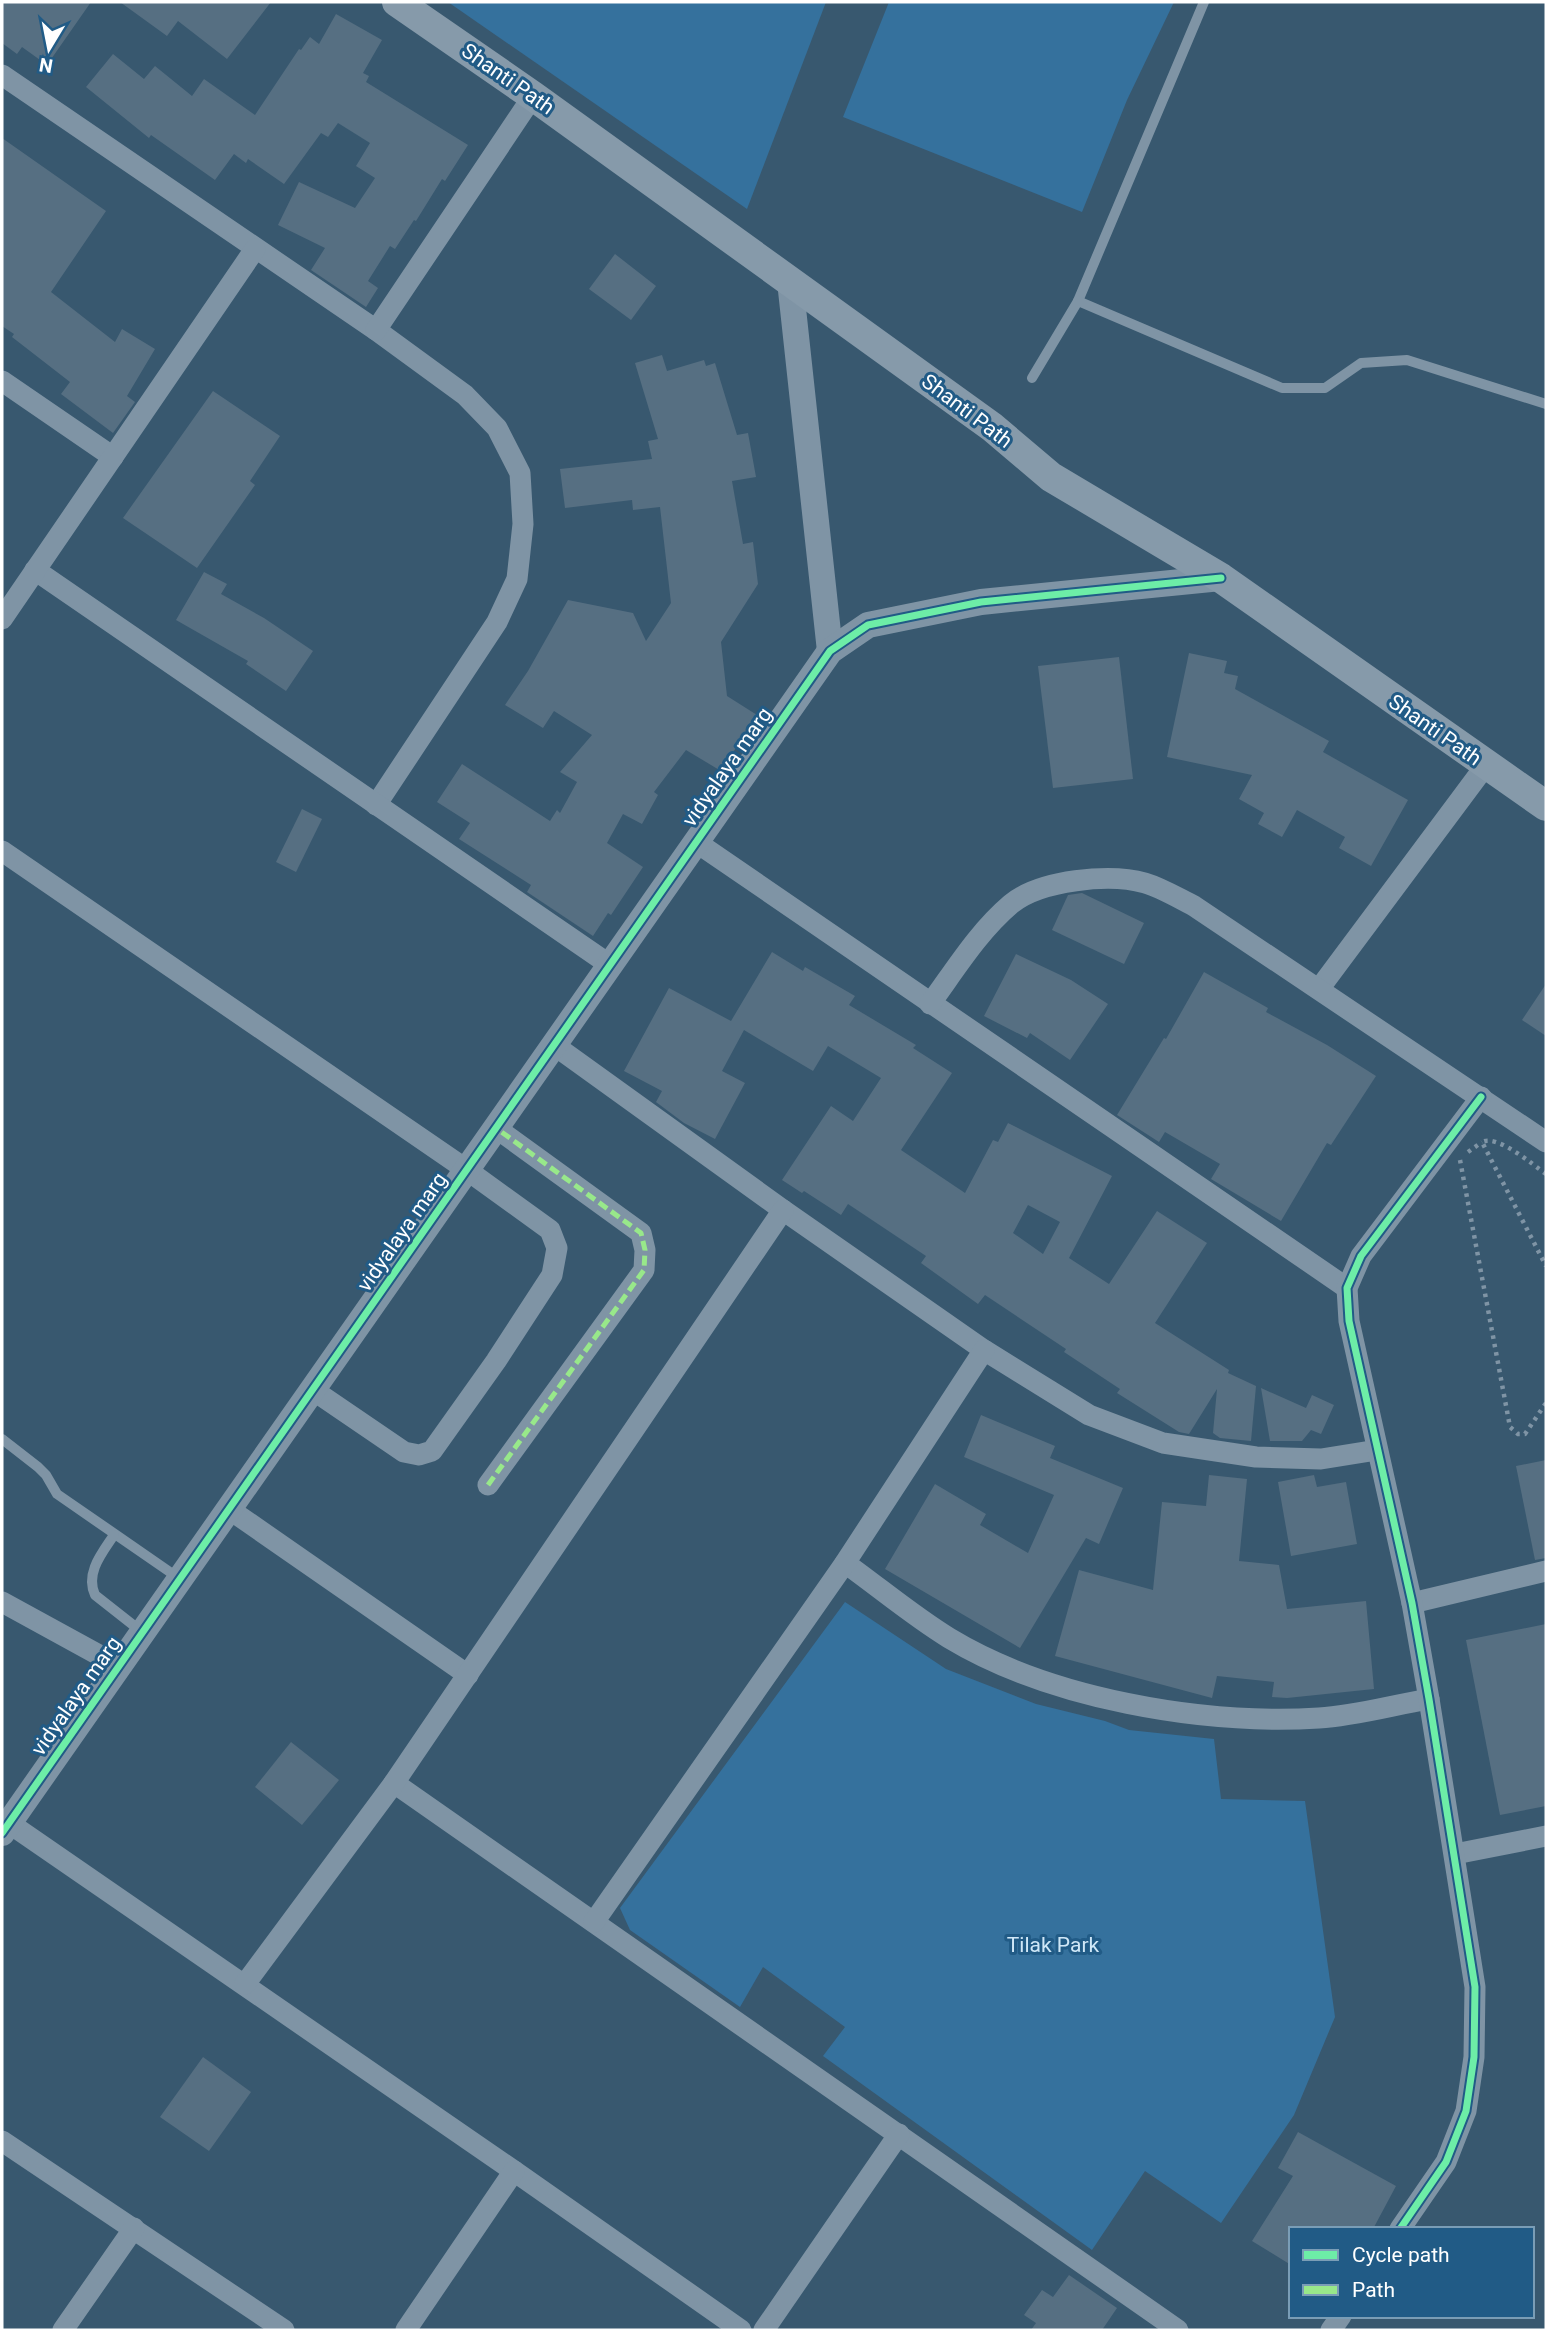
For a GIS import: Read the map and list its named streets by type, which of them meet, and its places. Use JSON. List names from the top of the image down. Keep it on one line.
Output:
{"streets":{"main road":["Shanti Path"],"street":["vidyalaya marg"]},"crossings":[["Shanti Path","vidyalaya marg"]],"parks":["Tilak Park"],"legend":["Cycle path","Path"],"north":"bottom"}
